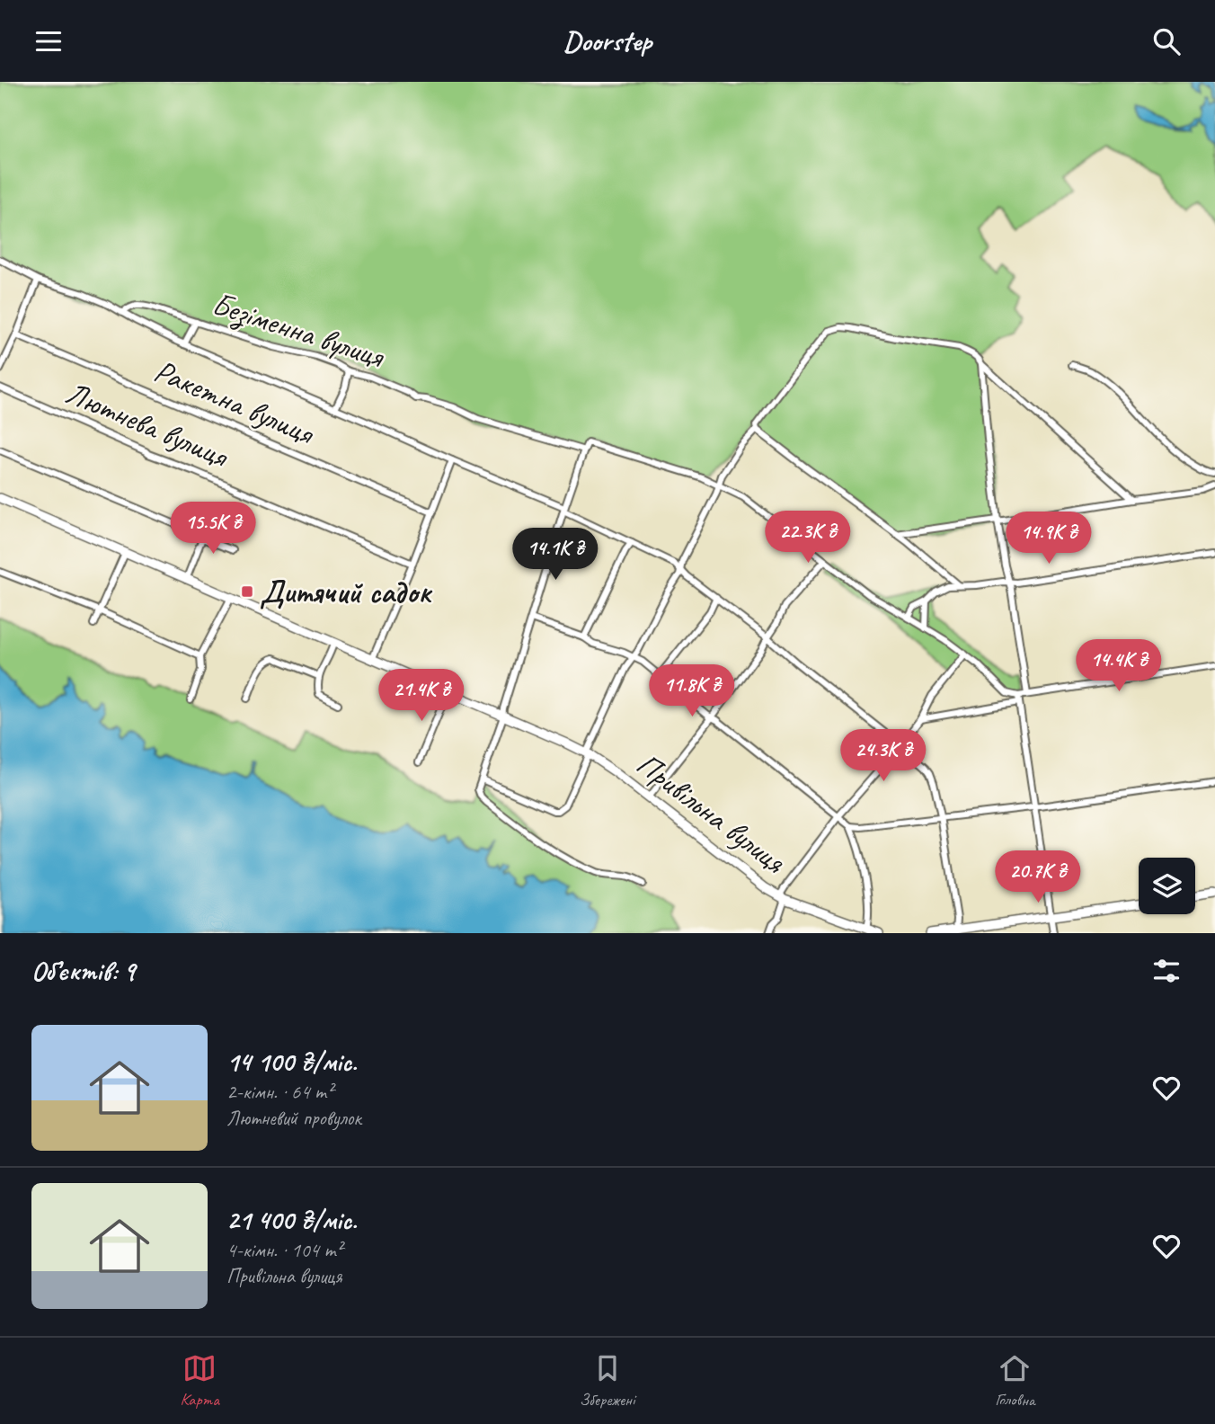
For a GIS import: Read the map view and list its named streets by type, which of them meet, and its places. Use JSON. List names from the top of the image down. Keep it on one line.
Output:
{"streets":{"street":["Безіменна вулиця","Ракетна вулиця","Лютнева вулиця","Привільна вулиця"]},"places":{"transit":["Дитячий садок"]},"page":{"header":"Doorstep","price":["15.5K ₴","22.3K ₴","14.9K ₴","14.1K ₴","14.4K ₴","11.8K ₴","21.4K ₴","24.3K ₴","20.7K ₴"],"heading":"Об’єктів: 9","list":[{"name":"14 100 ₴/міс.","note":"2-кімн. · 64 m² · Лютневий провулок"},{"name":"21 400 ₴/міс.","note":"4-кімн. · 104 m² · Привільна вулиця"}],"tabs":["Карта","Збережені","Головна"]}}
